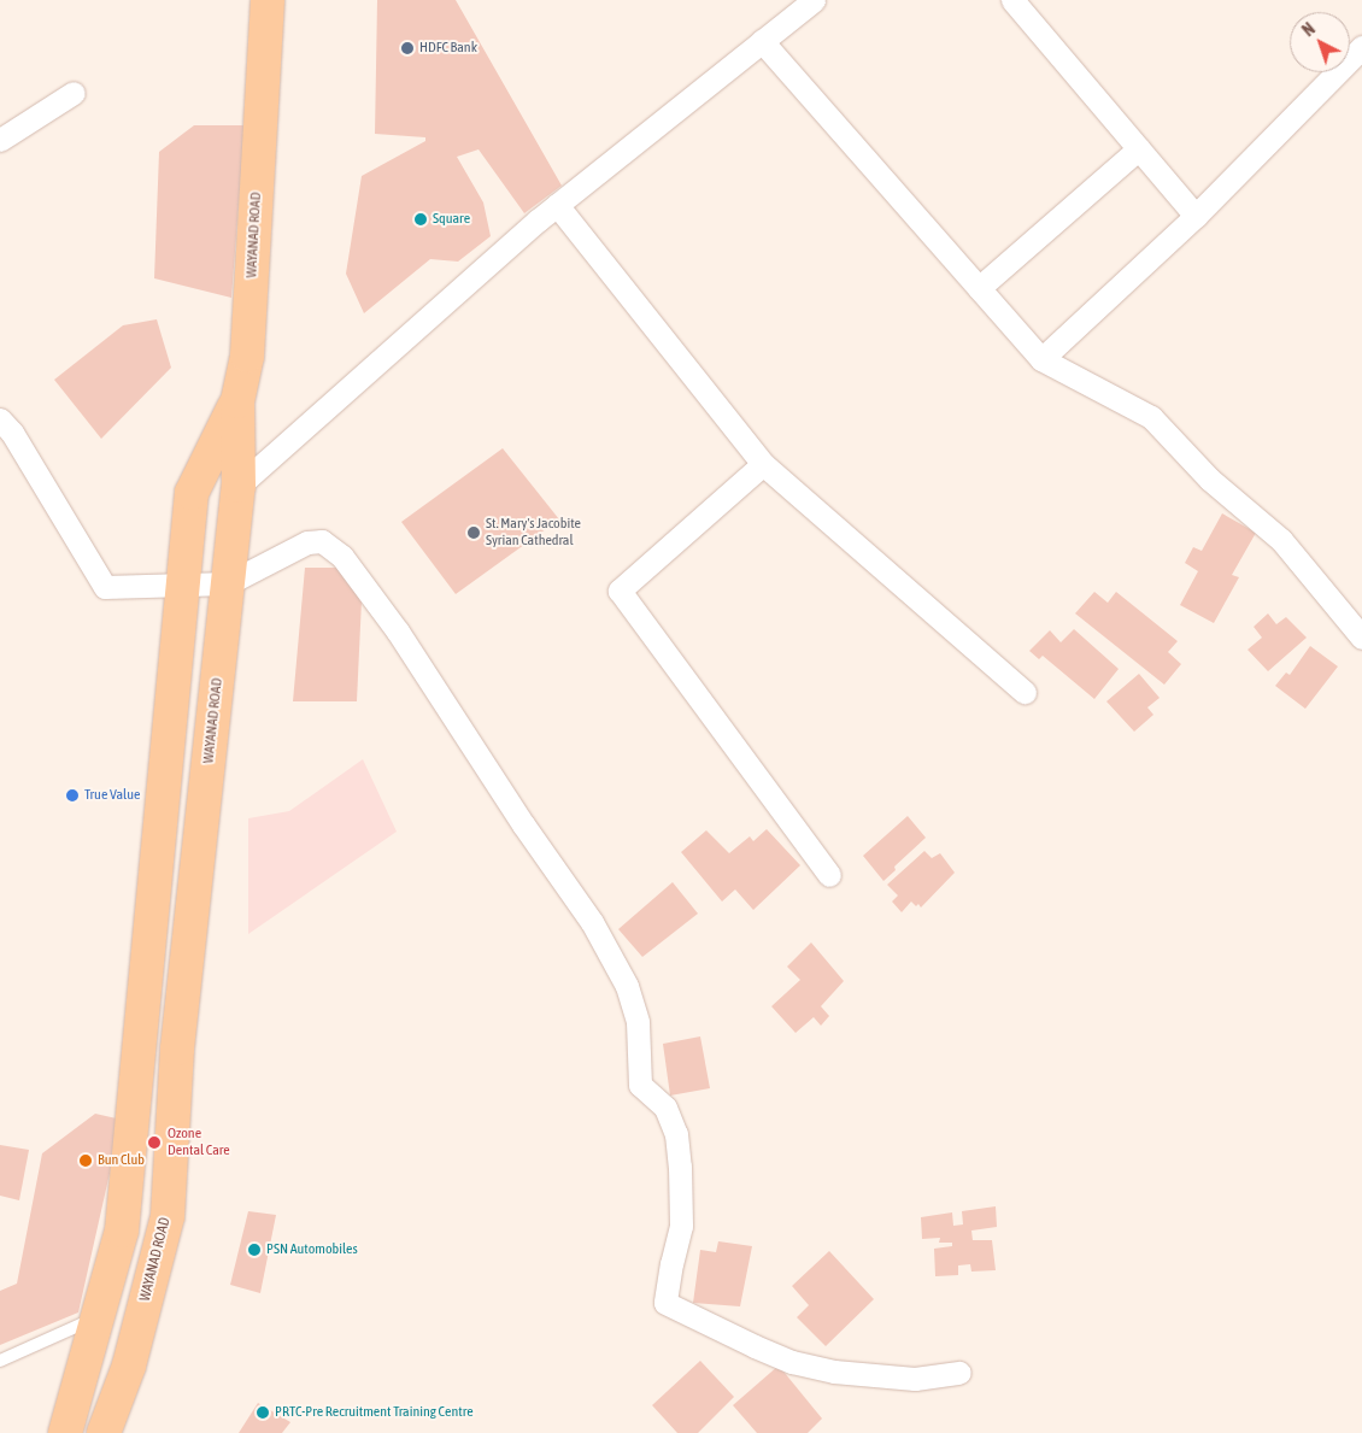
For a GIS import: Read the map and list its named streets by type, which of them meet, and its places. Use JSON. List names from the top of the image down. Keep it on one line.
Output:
{"streets":{"main road":["WAYANAD ROAD"]},"places":["HDFC Bank","Square","St. Mary's Jacobite Syrian Cathedral","True Value","Ozone Dental Care","Bun Club","PSN Automobiles","PRTC-Pre Recruitment Training Centre"],"north":"top left"}
